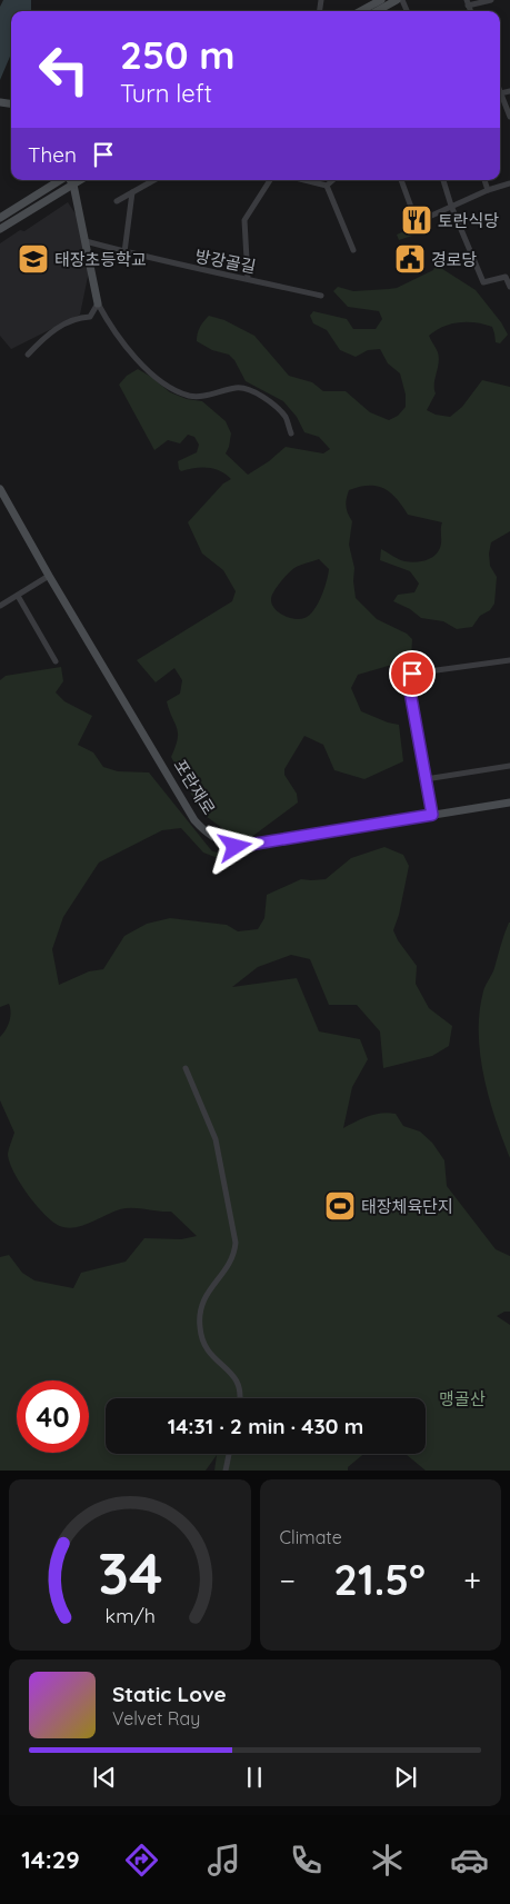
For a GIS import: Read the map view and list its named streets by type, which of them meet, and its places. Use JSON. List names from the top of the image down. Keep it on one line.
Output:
{"streets":{"street":["방강골길","포란재로"]},"parks":["맹골산"],"places":{"restaurant":["토란식당"],"school or university":["태장초등학교"],"public building":["경로당"],"sports":["태장체육단지"]},"page":{"turn":["250 m","Turn left"],"then":"Then","limit":"40","trip":"14:31 · 2 min · 430 m","tile":"Climate","heat":["−","21.5°","+"],"song":["Static Love","Velvet Ray"],"tabs":"14:29","gauge":["34","km/h"]}}
